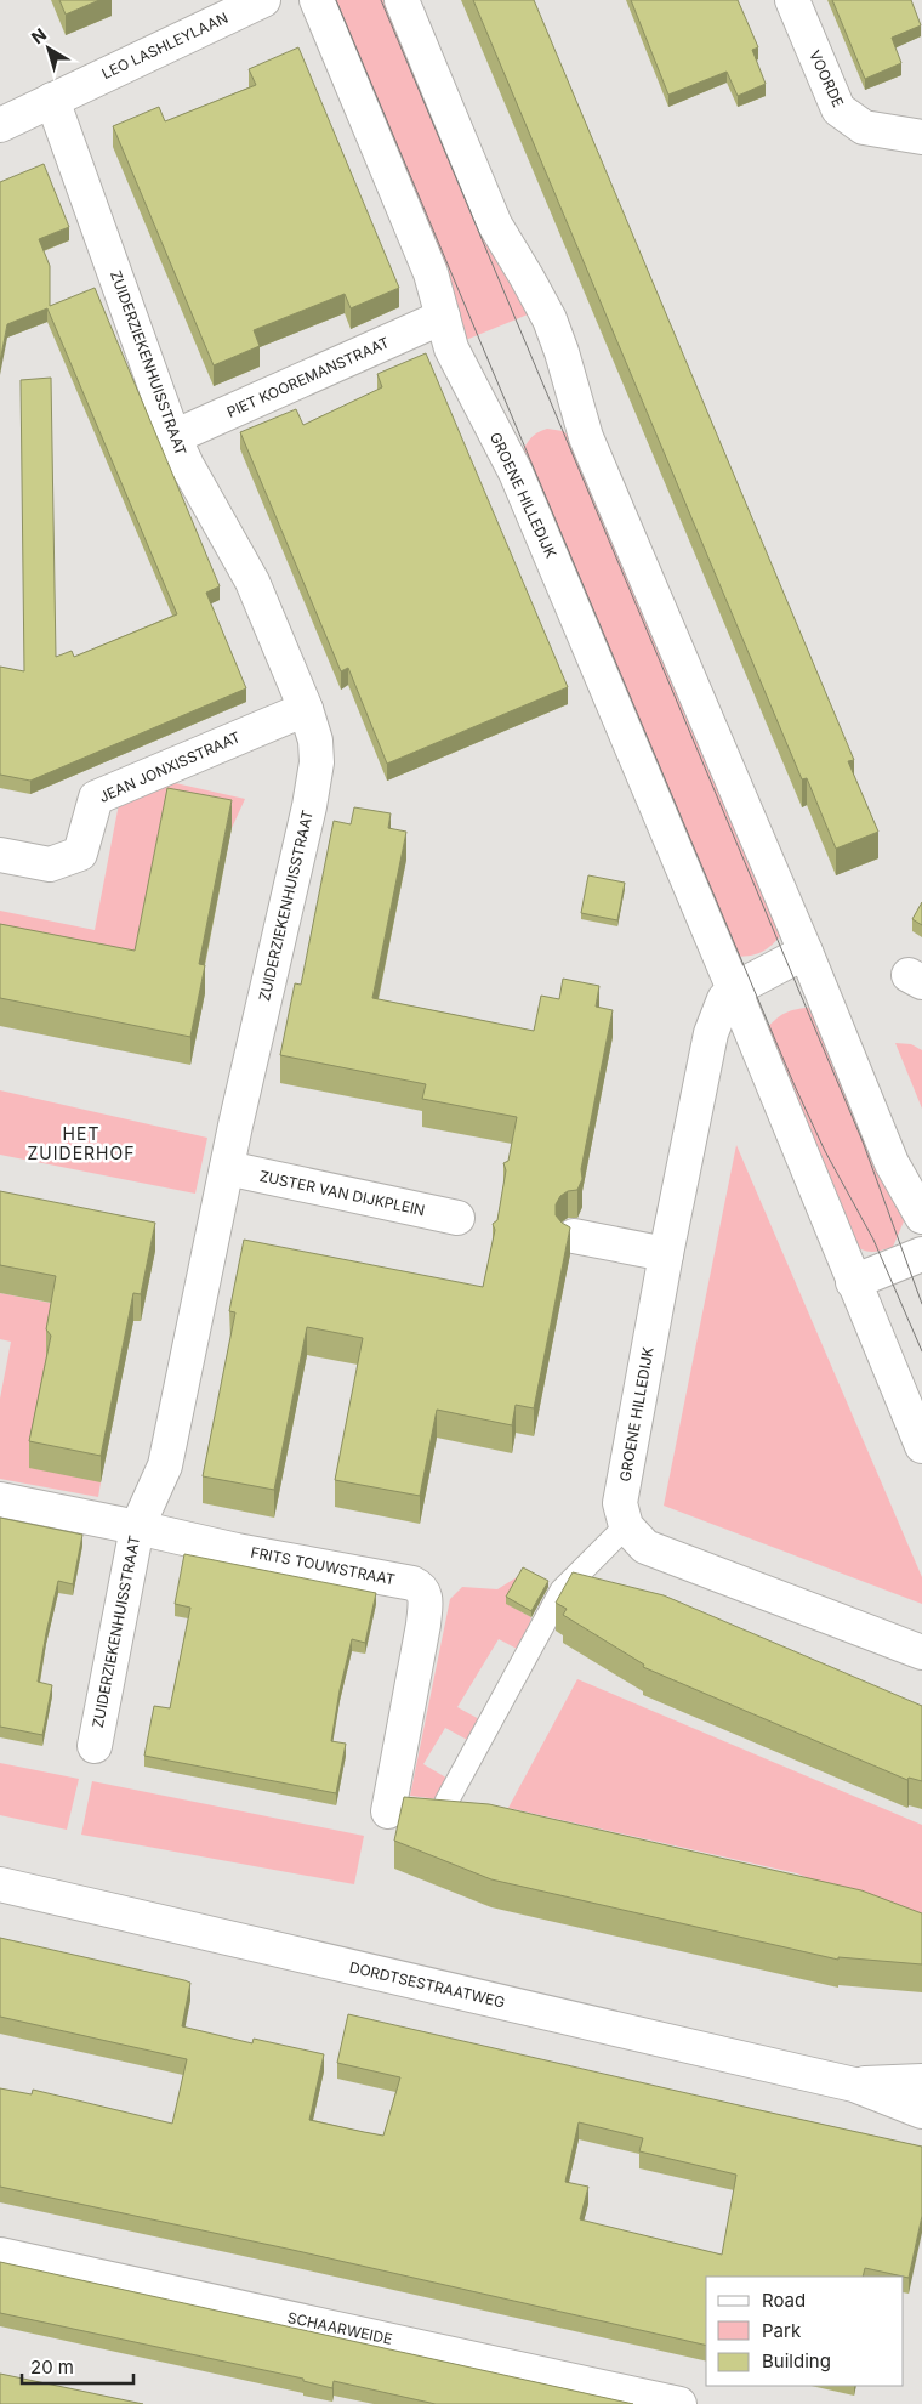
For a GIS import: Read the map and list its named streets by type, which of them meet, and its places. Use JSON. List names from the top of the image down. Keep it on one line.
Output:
{"streets":{"street":["LEO LASHLEYLAAN","VOORDE","ZUIDERZIEKENHUISSTRAAT","PIET KOOREMANSTRAAT","GROENE HILLEDIJK","JEAN JONXISSTRAAT","ZUSTER VAN DIJKPLEIN","FRITS TOUWSTRAAT","DORDTSESTRAATWEG","SCHAARWEIDE"]},"crossings":[["LEO LASHLEYLAAN","ZUIDERZIEKENHUISSTRAAT"],["ZUIDERZIEKENHUISSTRAAT","PIET KOOREMANSTRAAT"],["ZUIDERZIEKENHUISSTRAAT","JEAN JONXISSTRAAT"],["ZUIDERZIEKENHUISSTRAAT","ZUSTER VAN DIJKPLEIN"],["ZUIDERZIEKENHUISSTRAAT","FRITS TOUWSTRAAT"],["PIET KOOREMANSTRAAT","GROENE HILLEDIJK"]],"districts":["HET ZUIDERHOF"],"legend":["Road","Park","Building"],"scale_bar":"20 m","north":"top left"}
